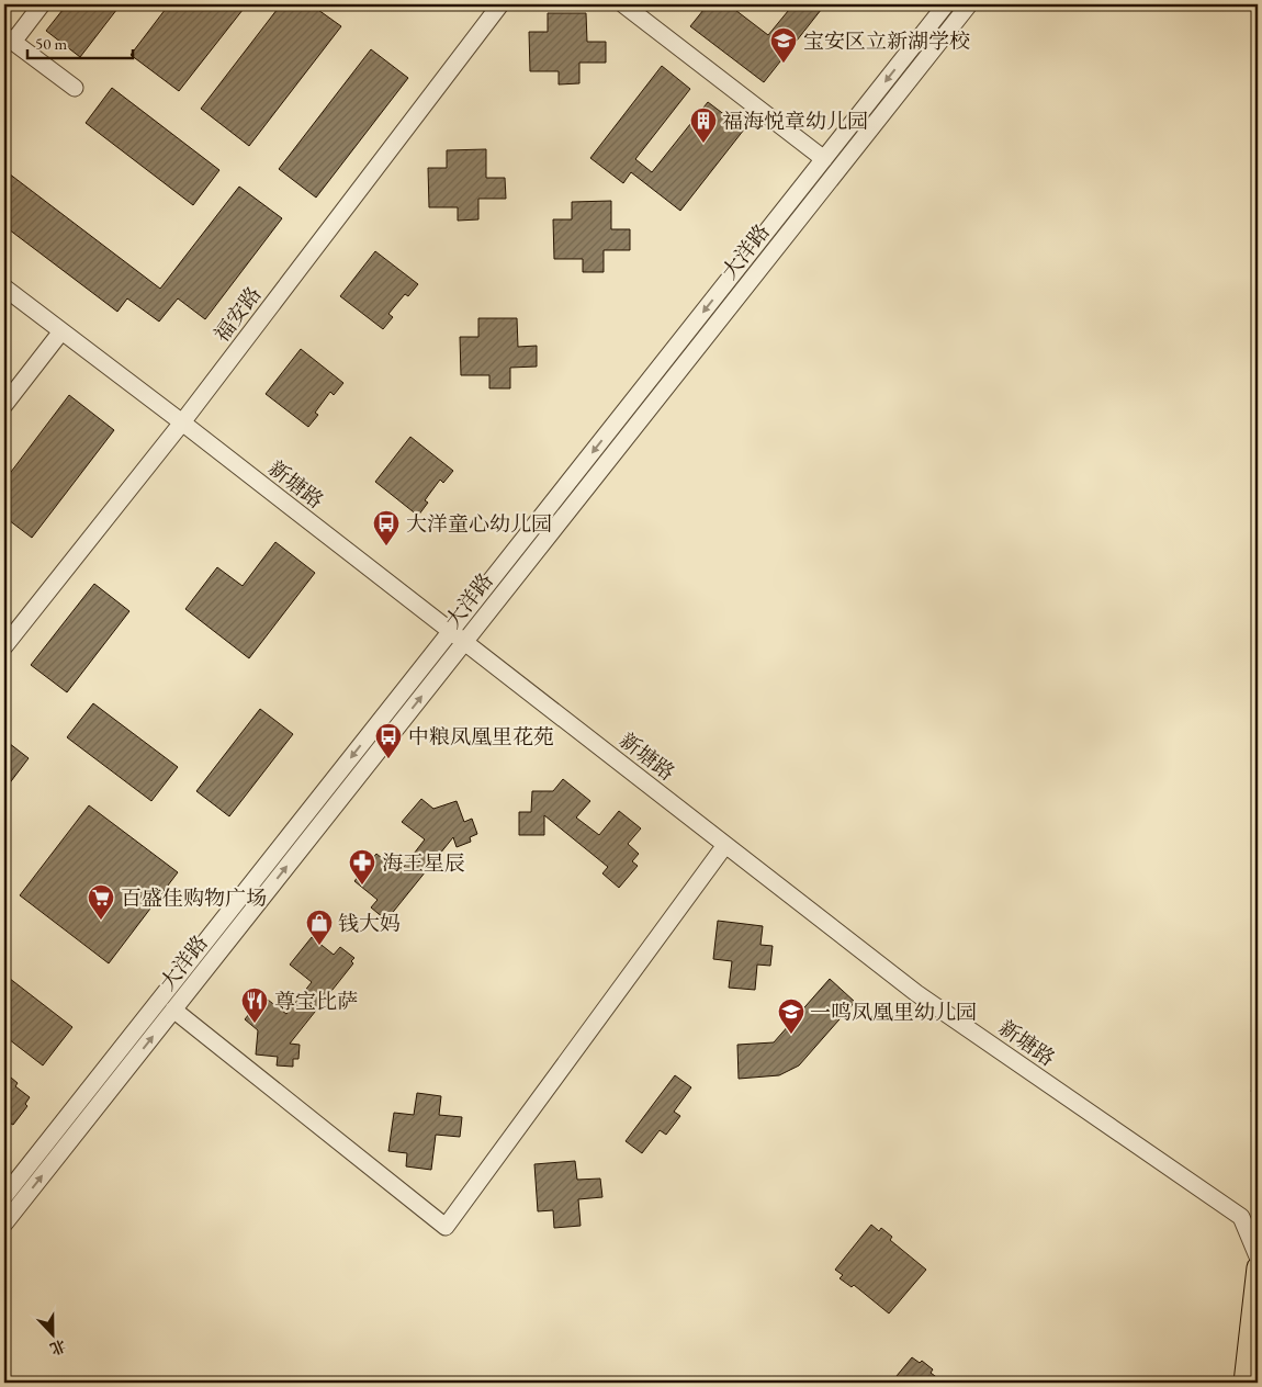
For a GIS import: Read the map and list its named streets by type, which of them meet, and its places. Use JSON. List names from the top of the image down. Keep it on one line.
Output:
{"streets":{"street":["大洋路","福安路","新塘路"]},"crossings":[["大洋路","新塘路"],["福安路","新塘路"]],"places":{"school or university":["宝安区立新湖学校","一鸣凤凰里幼儿园"],"building":["福海悦章幼儿园"],"bus stop":["大洋童心幼儿园","中粮凤凰里花苑"],"pharmacy":["海王星辰"],"supermarket":["百盛佳购物广场"],"shop":["钱大妈"],"restaurant":["尊宝比萨"]},"scale_bar":"50 m","north":"bottom"}
